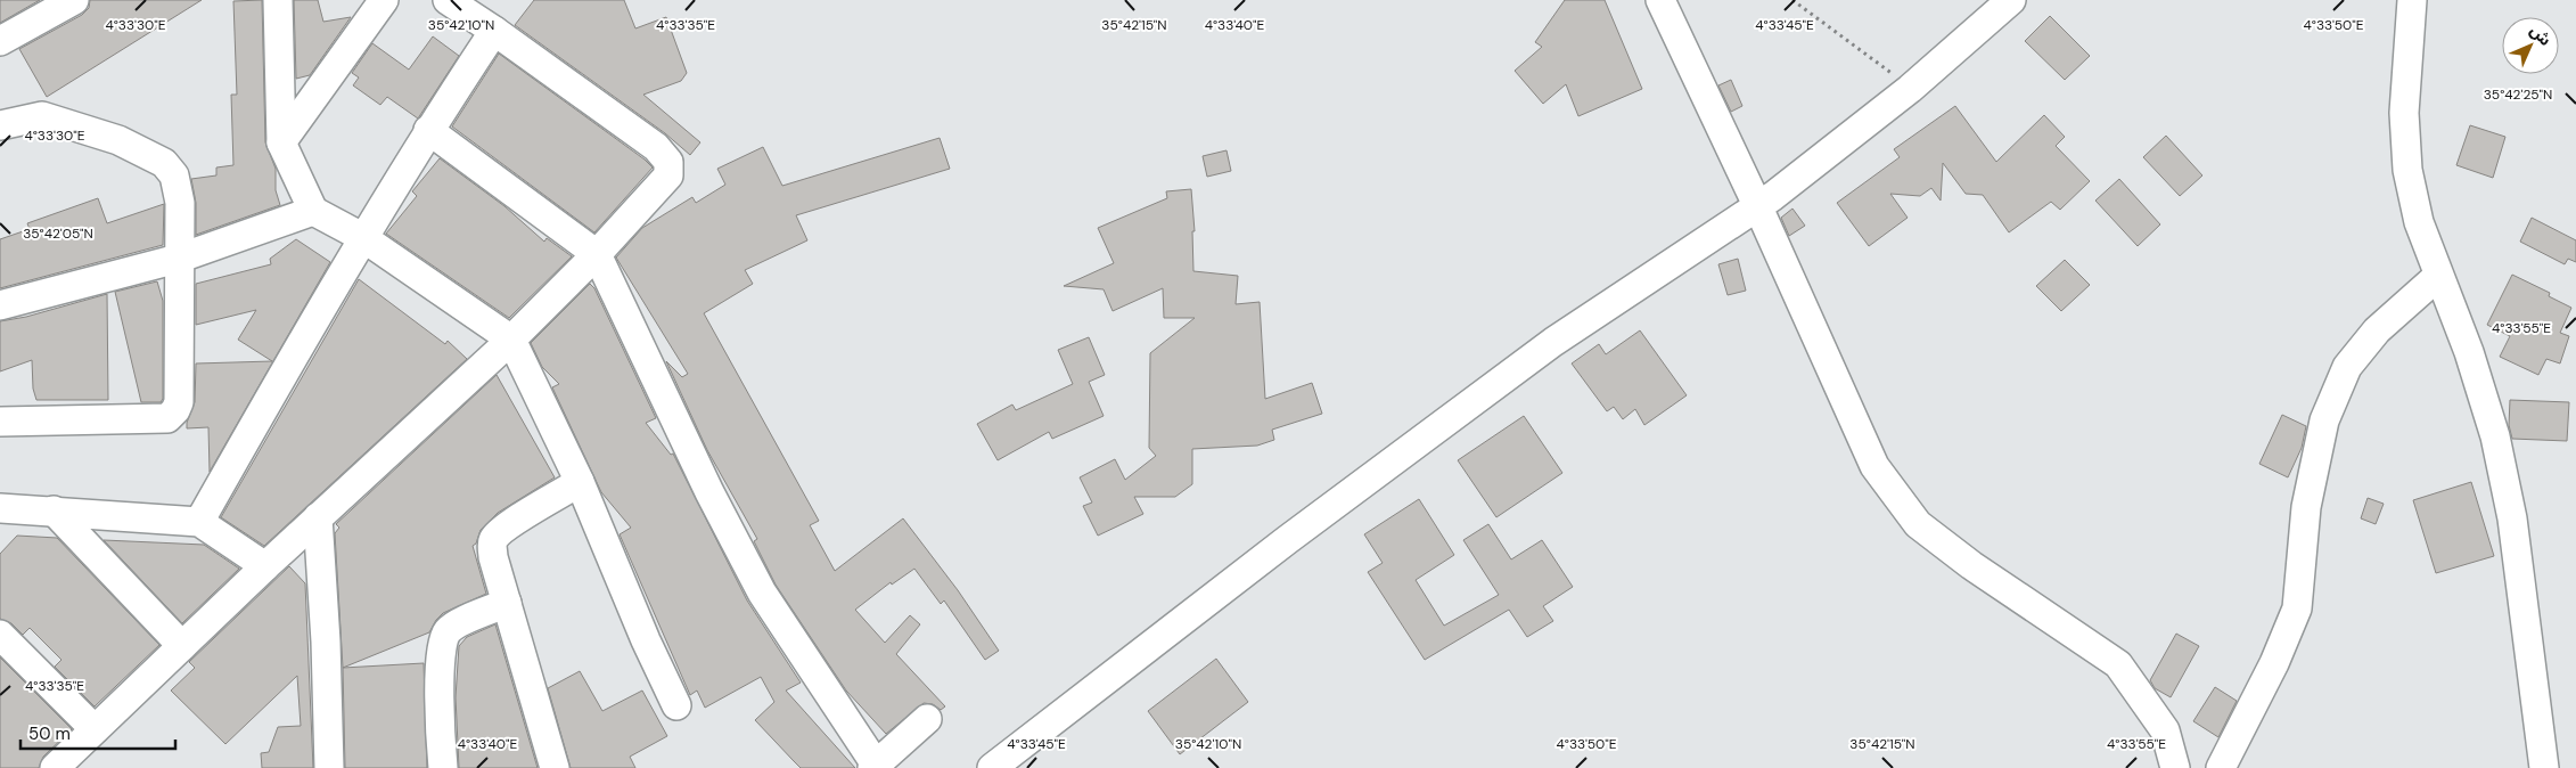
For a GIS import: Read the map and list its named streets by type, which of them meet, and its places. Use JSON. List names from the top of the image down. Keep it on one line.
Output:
{"scale_bar":"50 m","north":"top right","coordinates":["4°33'30\"E","35°42'10\"N","4°33'35\"E","35°42'15\"N","4°33'40\"E","4°33'45\"E","4°33'50\"E","35°42'25\"N","35°42'05\"N","4°33'55\"E"]}
